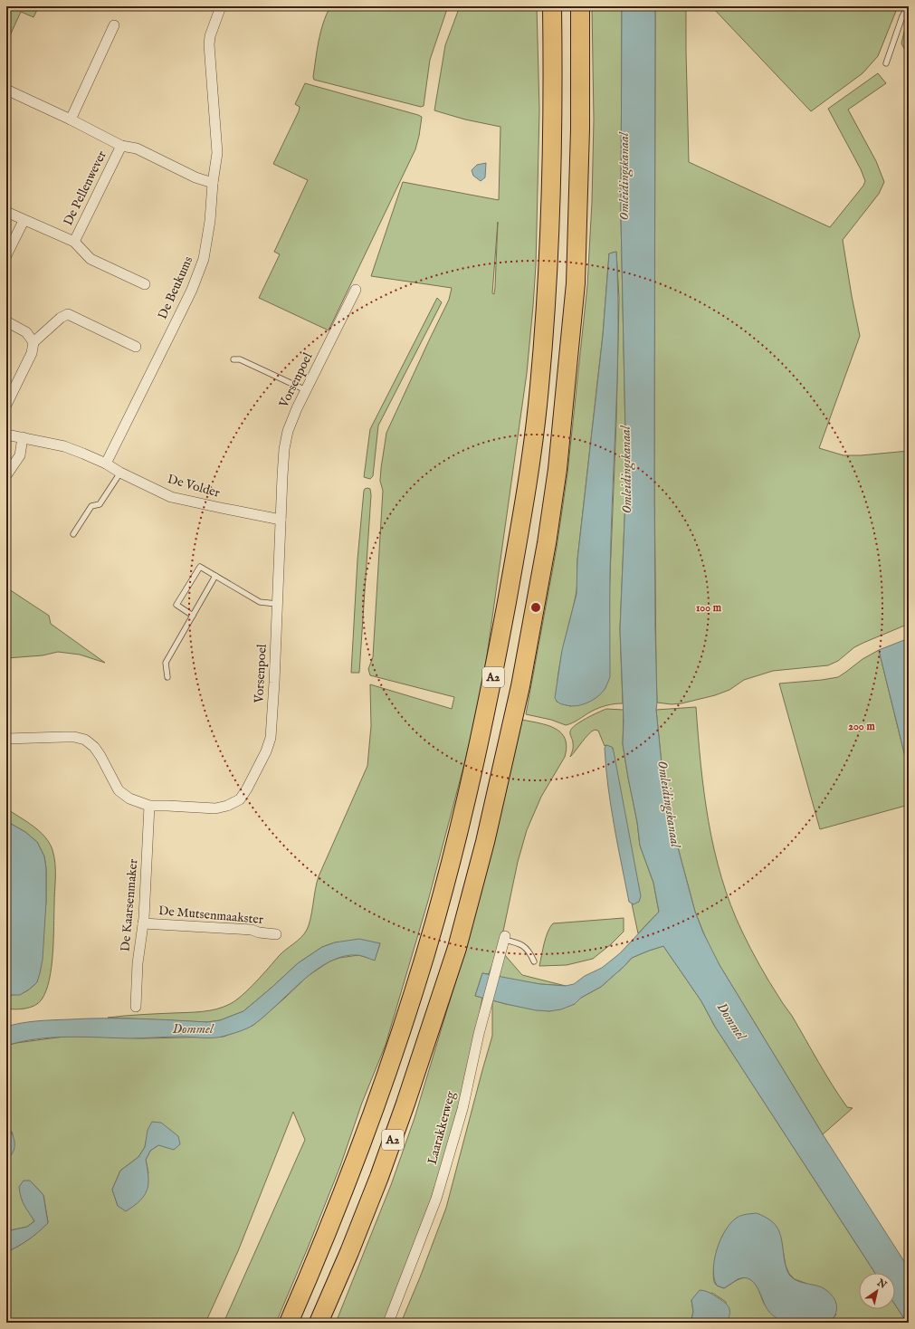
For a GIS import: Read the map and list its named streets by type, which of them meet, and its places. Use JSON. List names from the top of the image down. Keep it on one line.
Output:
{"streets":{"highway":["A2"],"street":["De Pellenwever","De Beukums","Vorsenpoel","De Volder","De Kaarsenmaker","De Mutsenmaakster","Laarakkerweg"]},"crossings":[["De Pellenwever","De Beukums"],["De Beukums","De Volder"],["Vorsenpoel","De Volder"],["Vorsenpoel","De Kaarsenmaker"],["De Kaarsenmaker","De Mutsenmaakster"]],"water":["Omleidingskanaal","Dommel"],"north":"top right","rings":["100 m","200 m"]}
